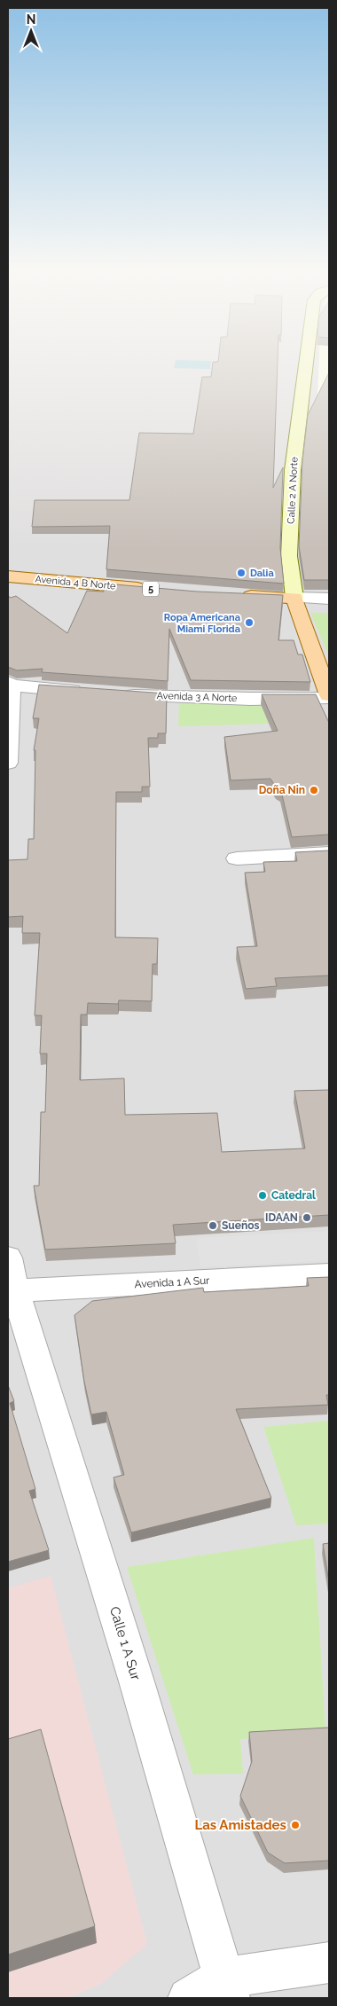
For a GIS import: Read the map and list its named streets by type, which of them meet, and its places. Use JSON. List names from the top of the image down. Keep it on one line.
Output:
{"streets":{"main road":["Calle 2 A Norte","Avenida 4 B Norte","5"],"street":["Avenida 3 A Norte","Avenida 1 A Sur","Calle 1 A Sur"]},"crossings":[["Calle 2 A Norte","Avenida 3 A Norte"],["Avenida 1 A Sur","Calle 1 A Sur"]],"places":["Dalia","Ropa Americana Miami Florida","Doña Nin","Catedral","IDAAN","Sueños","Las Amistades"],"north":"top"}
